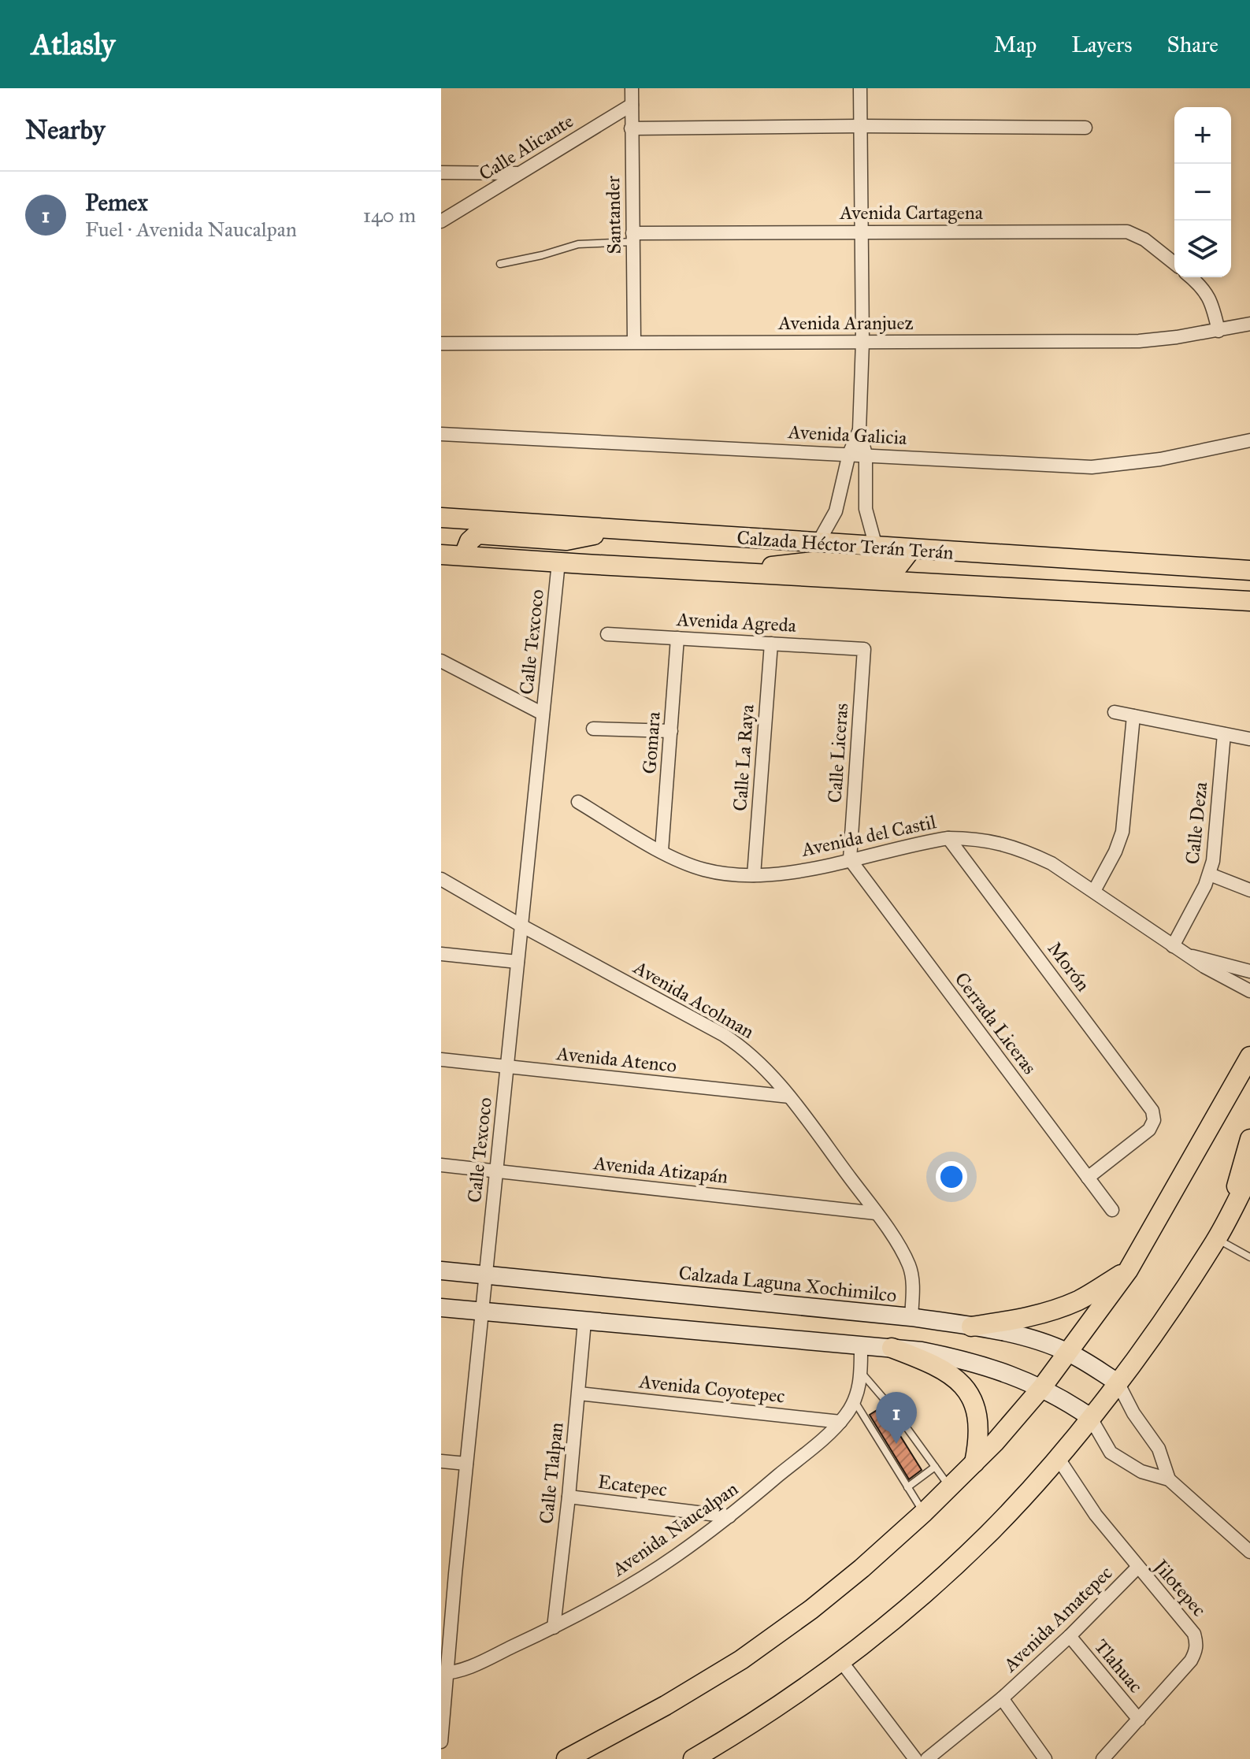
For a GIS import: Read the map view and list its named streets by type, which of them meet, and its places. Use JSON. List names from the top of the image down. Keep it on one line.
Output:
{"streets":{"main road":["Calzada Héctor Terán Terán","Calzada Laguna Xochimilco"],"street":["Calle Alicante","Avenida Cartagena","Santander","Avenida Aranjuez","Avenida Galicia","Avenida Agreda","Calle Texcoco","Gomara","Calle Liceras","Calle La Raya","Calle Deza","Avenida del Castil","Morón","Avenida Acolman","Cerrada Liceras","Avenida Atenco","Avenida Atizapán","Avenida Coyotepec","Calle Tlalpan","Ecatepec","Avenida Naucalpan","Jilotepec","Avenida Amatepec","Tlahuac"]},"crossings":[["Calle Alicante","Santander"],["Avenida Cartagena","Santander"],["Santander","Avenida Aranjuez"],["Calzada Héctor Terán Terán","Calle Texcoco"],["Avenida Agreda","Gomara"],["Avenida Agreda","Calle Liceras"],["Avenida Agreda","Calle La Raya"],["Calle Texcoco","Avenida Acolman"],["Calle Texcoco","Avenida Atenco"],["Calle Texcoco","Avenida Atizapán"],["Calle Texcoco","Calzada Laguna Xochimilco"],["Calle Texcoco","Avenida Naucalpan"],["Gomara","Avenida del Castil"],["Calle Liceras","Avenida del Castil"],["Calle Liceras","Cerrada Liceras"],["Calle La Raya","Avenida del Castil"],["Calle Deza","Avenida del Castil"],["Avenida del Castil","Morón"],["Avenida del Castil","Cerrada Liceras"],["Morón","Cerrada Liceras"],["Avenida Acolman","Avenida Atenco"],["Avenida Acolman","Avenida Atizapán"],["Avenida Acolman","Calzada Laguna Xochimilco"],["Avenida Coyotepec","Calle Tlalpan"],["Avenida Coyotepec","Avenida Naucalpan"],["Calle Tlalpan","Ecatepec"],["Calle Tlalpan","Avenida Naucalpan"],["Ecatepec","Avenida Naucalpan"],["Jilotepec","Avenida Amatepec"],["Jilotepec","Tlahuac"],["Avenida Amatepec","Tlahuac"]],"page":{"header":"Atlasly","nav":["Map","Layers","Share"],"heading":"Nearby","map_buttons":["+","−"],"list":[{"mark":"1","name":"Pemex","note":"Fuel · Avenida Naucalpan","value":"140 m"}],"pins":"1"}}
